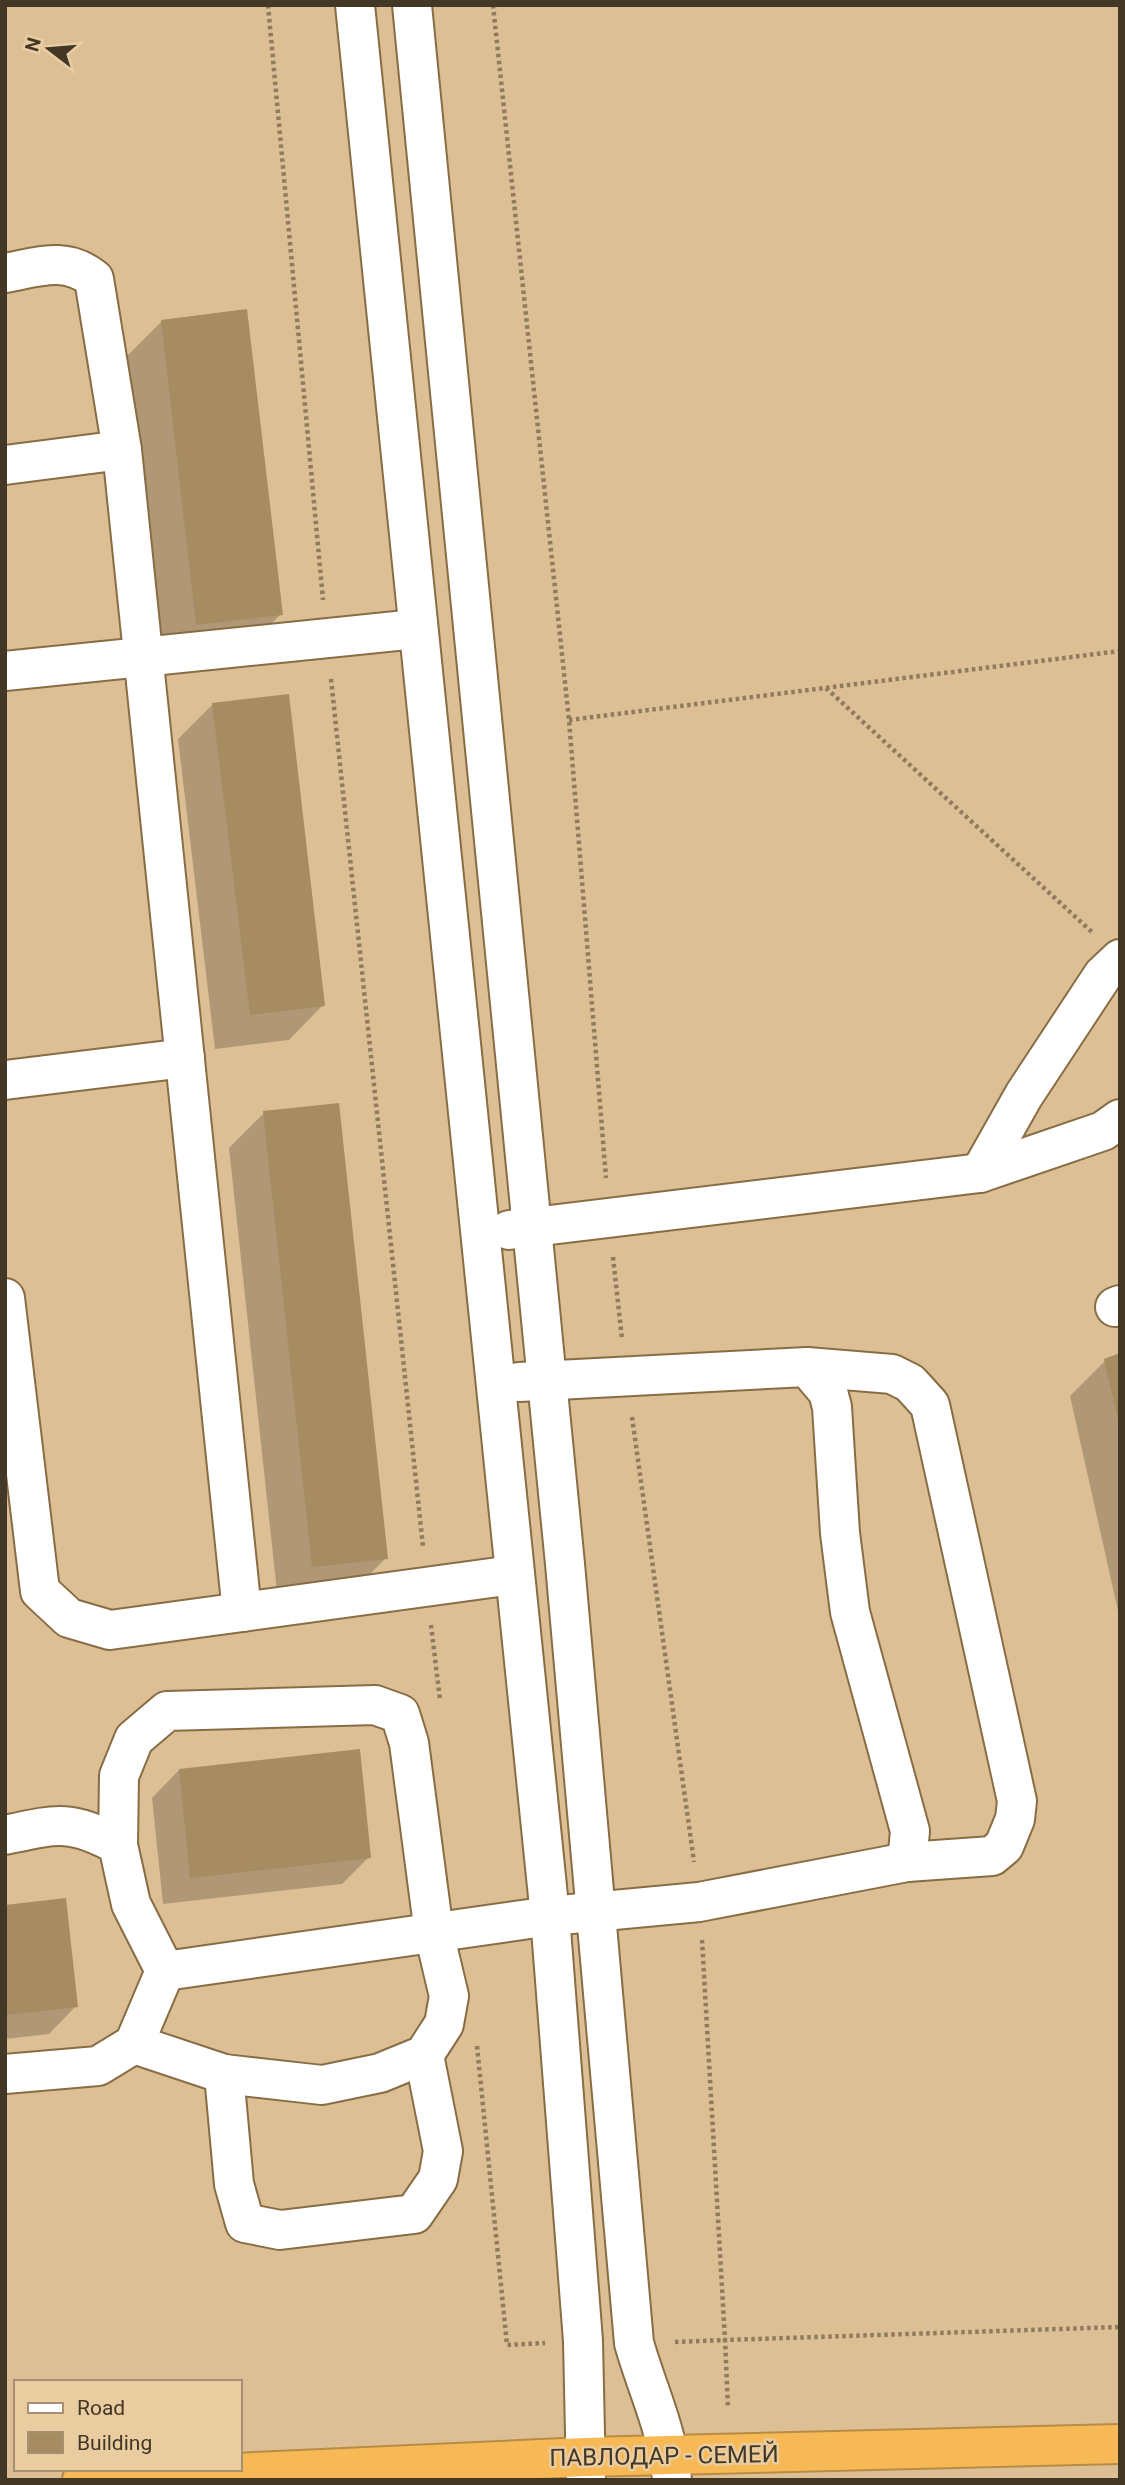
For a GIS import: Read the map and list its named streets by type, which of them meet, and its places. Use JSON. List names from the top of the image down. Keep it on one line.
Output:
{"streets":{"highway":["ПАВЛОДАР - СЕМЕЙ"]},"legend":["Road","Building"],"north":"left"}
